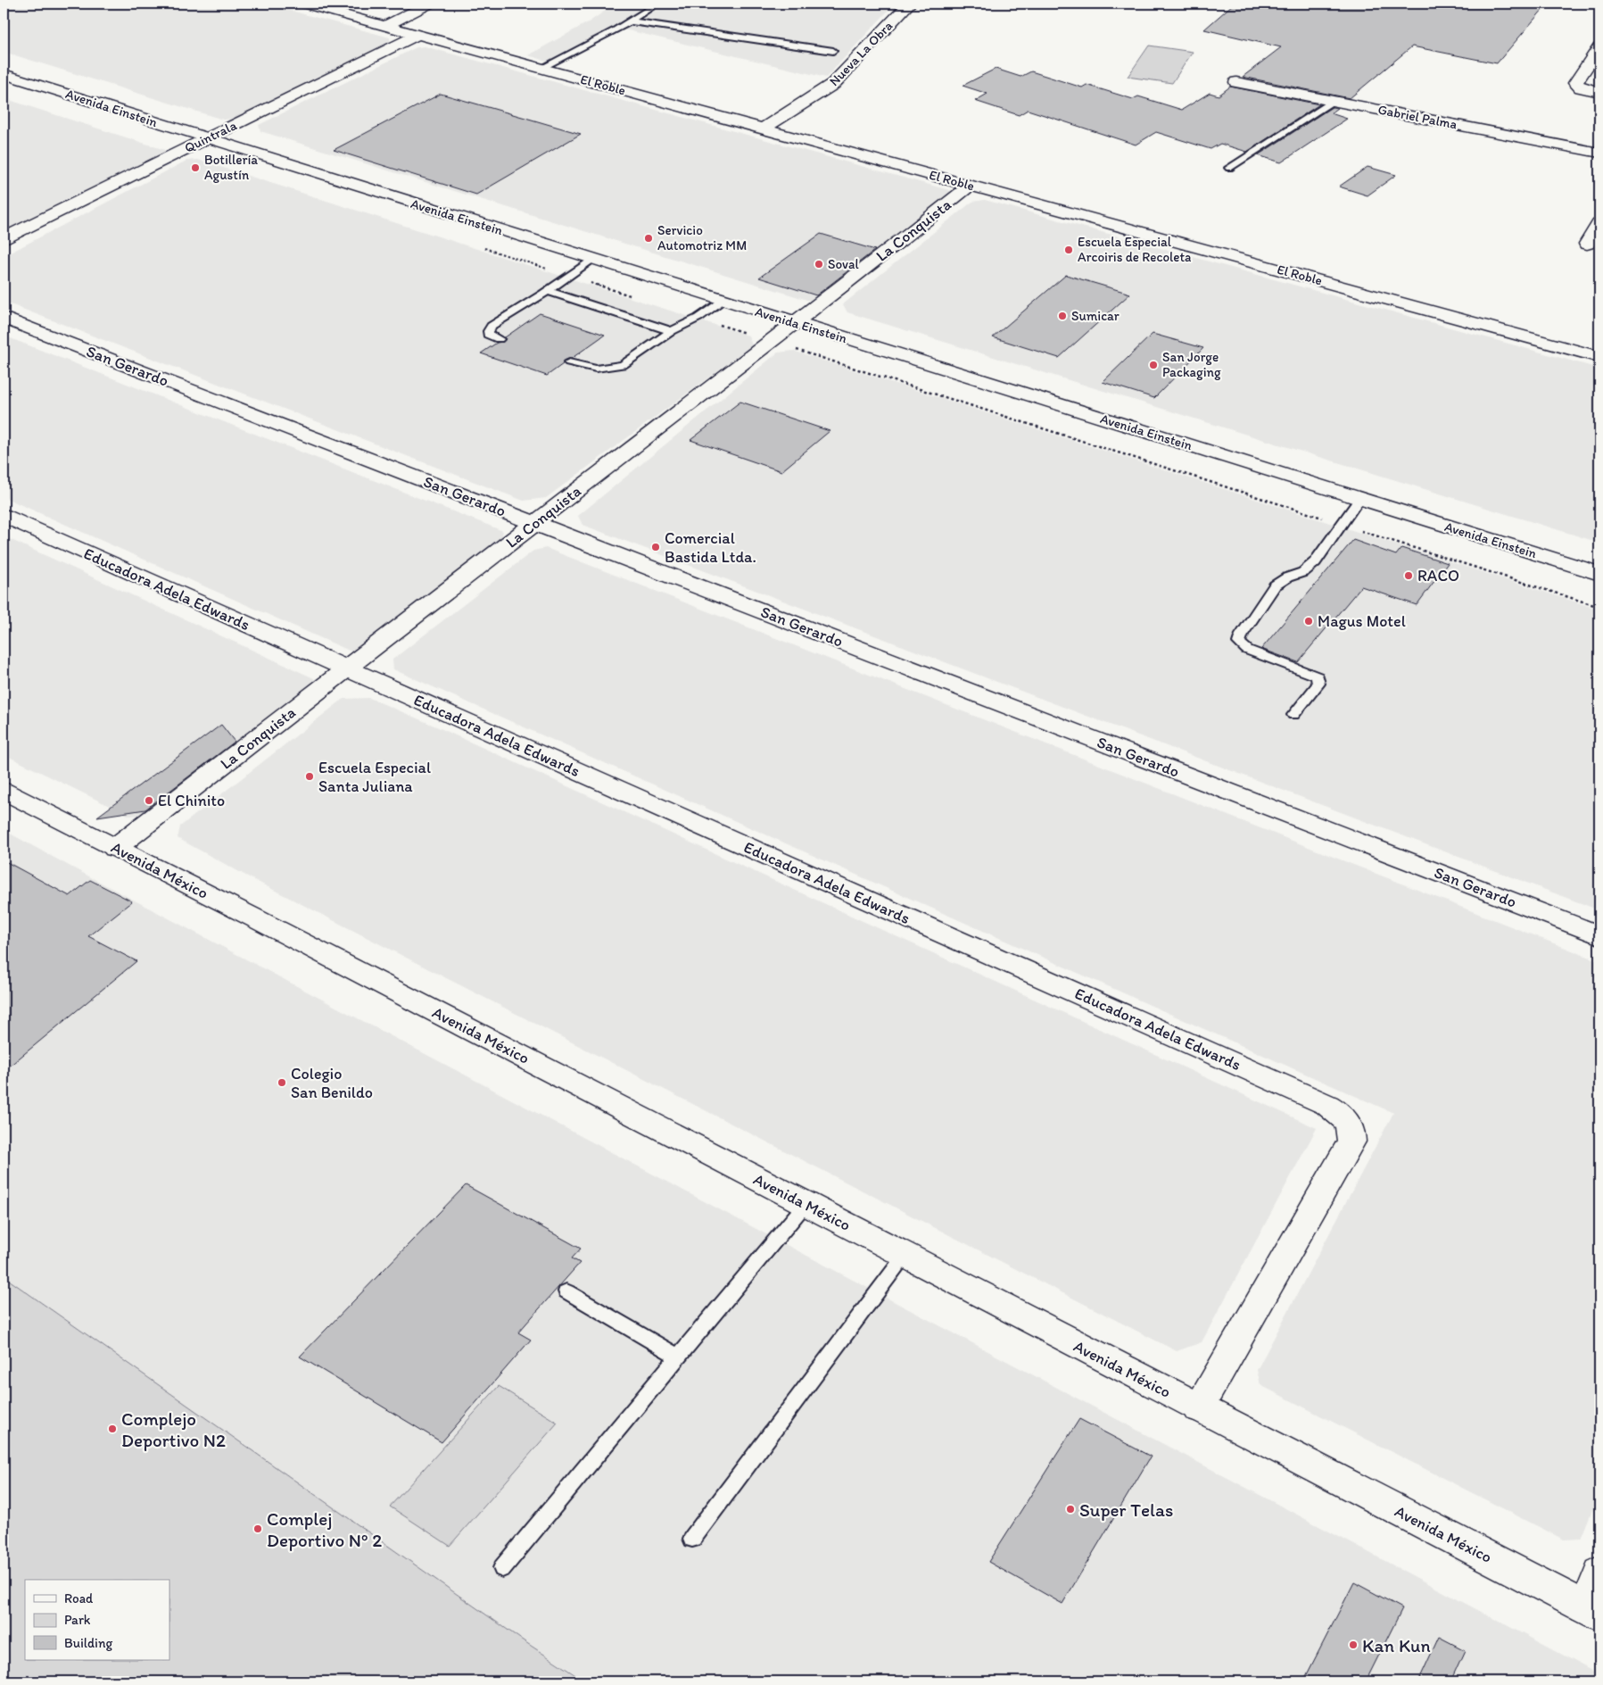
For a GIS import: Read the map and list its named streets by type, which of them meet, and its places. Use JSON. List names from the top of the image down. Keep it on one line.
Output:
{"streets":{"street":["Nueva La Obra","El Roble","Avenida Einstein","Gabriel Palma","Quintrala","La Conquista","San Gerardo","Educadora Adela Edwards","Avenida México"]},"crossings":[["Nueva La Obra","El Roble"],["El Roble","Quintrala"],["El Roble","La Conquista"],["Avenida Einstein","Quintrala"],["Avenida Einstein","La Conquista"],["La Conquista","San Gerardo"],["La Conquista","Educadora Adela Edwards"],["La Conquista","Avenida México"],["Educadora Adela Edwards","Avenida México"]],"places":["Botillería Agustín","Servicio Automotriz MM","Escuela Especial Arcoiris de Recoleta","Soval","Sumicar","San Jorge Packaging","Comercial Bastida Ltda.","RACO","Magus Motel","Escuela Especial Santa Juliana","El Chinito","Colegio San Benildo","Complejo Deportivo N2","Super Telas","Complej Deportivo Nº 2","Kan Kun"],"legend":["Road","Park","Building"]}
